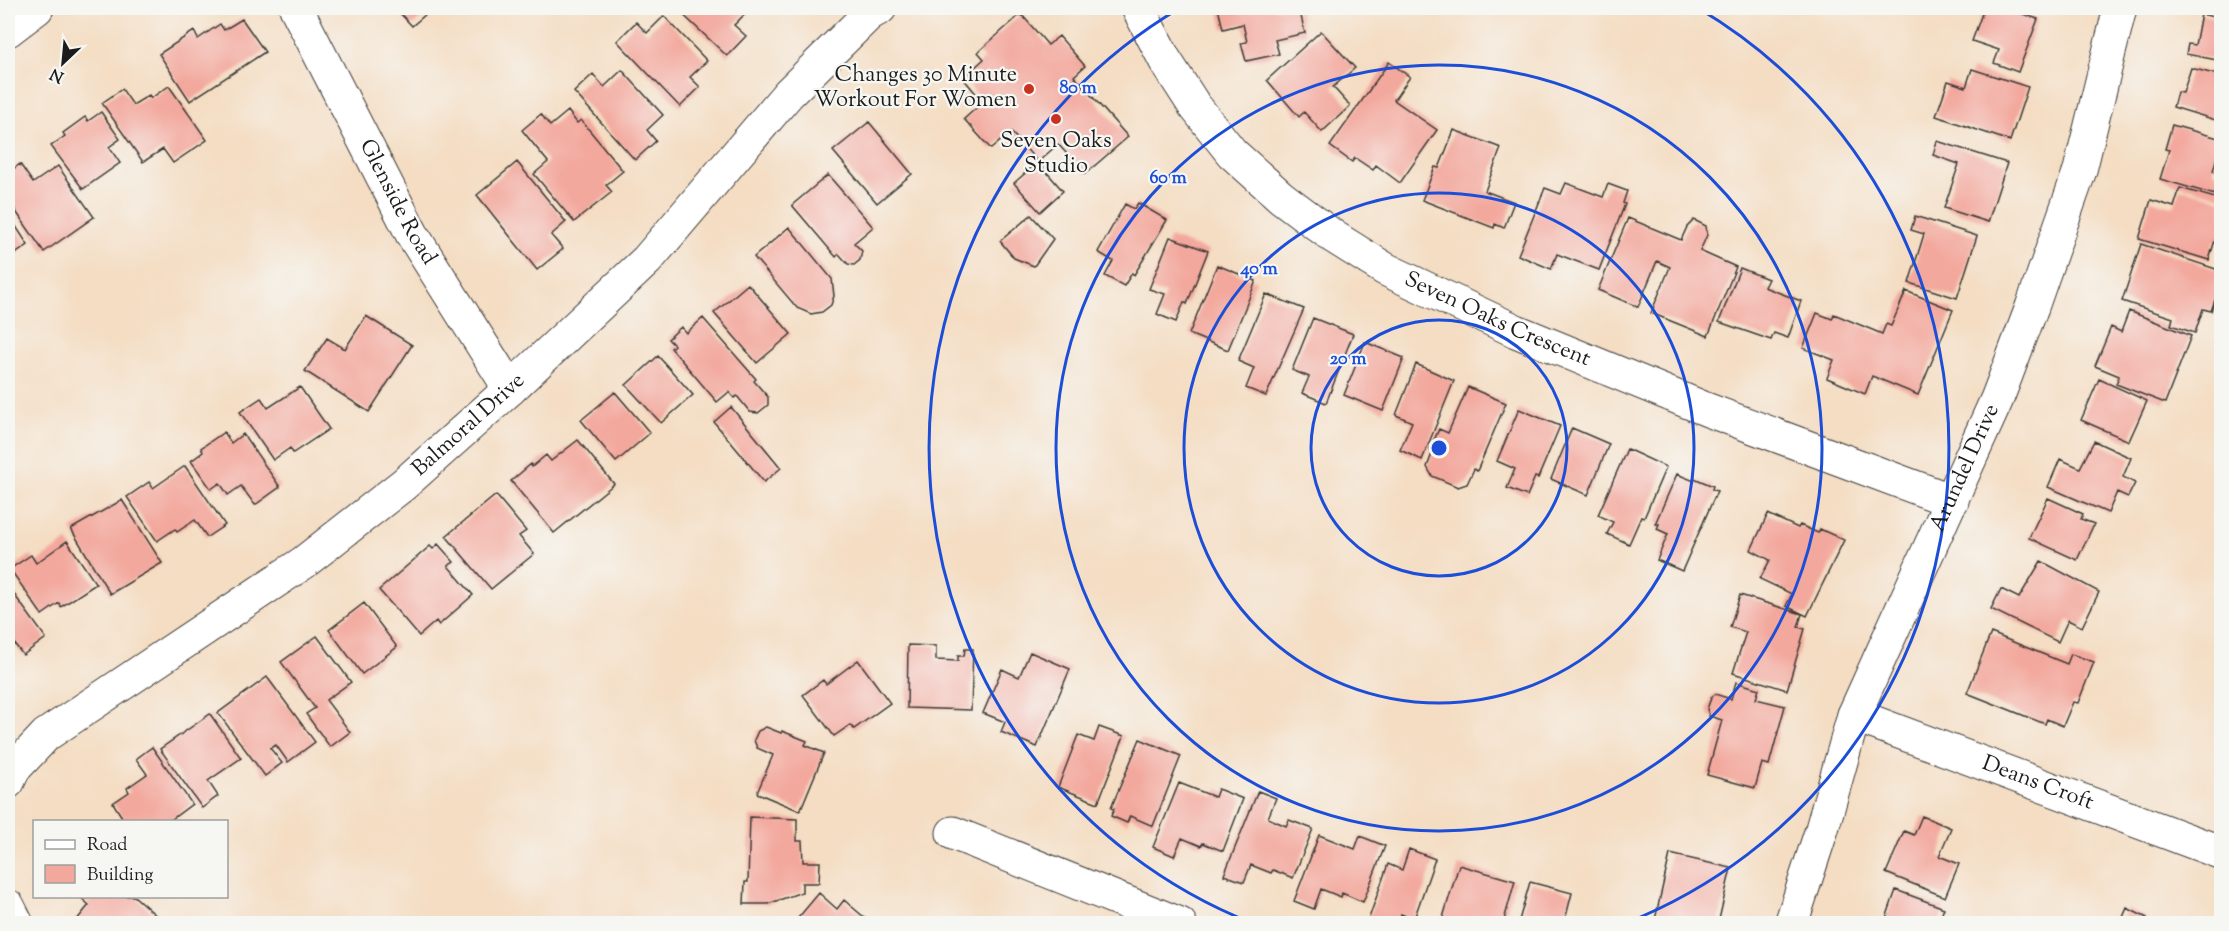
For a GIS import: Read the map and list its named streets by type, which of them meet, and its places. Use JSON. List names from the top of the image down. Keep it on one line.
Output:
{"streets":{"street":["Glenside Road","Seven Oaks Crescent","Balmoral Drive","Arundel Drive","Deans Croft"]},"crossings":[["Glenside Road","Balmoral Drive"],["Seven Oaks Crescent","Arundel Drive"],["Arundel Drive","Deans Croft"]],"places":["Changes 30 Minute Workout For Women","Seven Oaks Studio"],"legend":["Road","Building"],"north":"bottom left","rings":["80 m","60 m","40 m","20 m"]}
